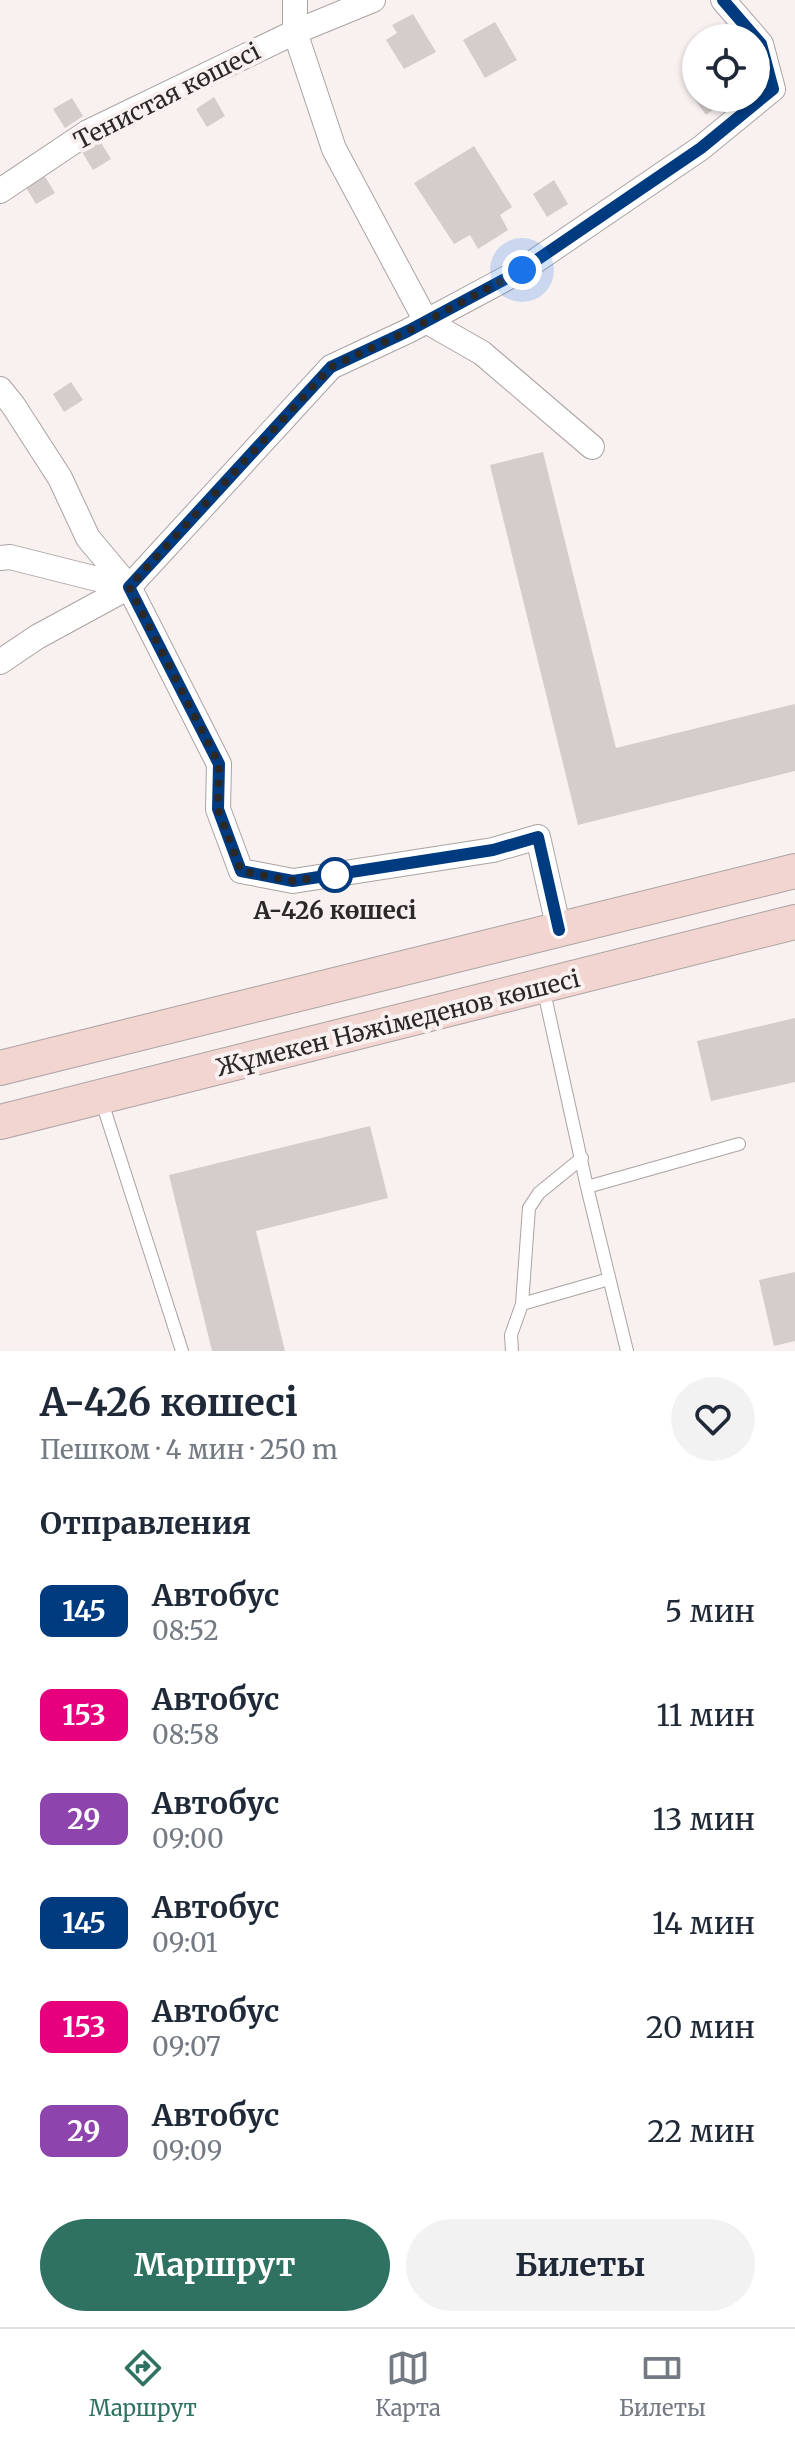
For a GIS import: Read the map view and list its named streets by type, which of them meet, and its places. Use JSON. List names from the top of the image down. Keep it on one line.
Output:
{"streets":{"main road":["Жұмекен Нәжімеденов көшесі"],"street":["Тенистая көшесі"]},"places":["А-426 көшесі"],"lines":["bus line 145"],"page":{"heading":[["А-426 көшесі","Пешком · 4 мин · 250 m"],"Отправления"],"list":[{"mark":"145","name":"Автобус","note":"08:52","value":"5 мин"},{"mark":"153","name":"Автобус","note":"08:58","value":"11 мин"},{"mark":"29","name":"Автобус","note":"09:00","value":"13 мин"},{"mark":"145","name":"Автобус","note":"09:01","value":"14 мин"},{"mark":"153","name":"Автобус","note":"09:07","value":"20 мин"},{"mark":"29","name":"Автобус","note":"09:09","value":"22 мин"}],"buttons":["Маршрут","Билеты"],"tabs":["Маршрут","Карта","Билеты"]}}
